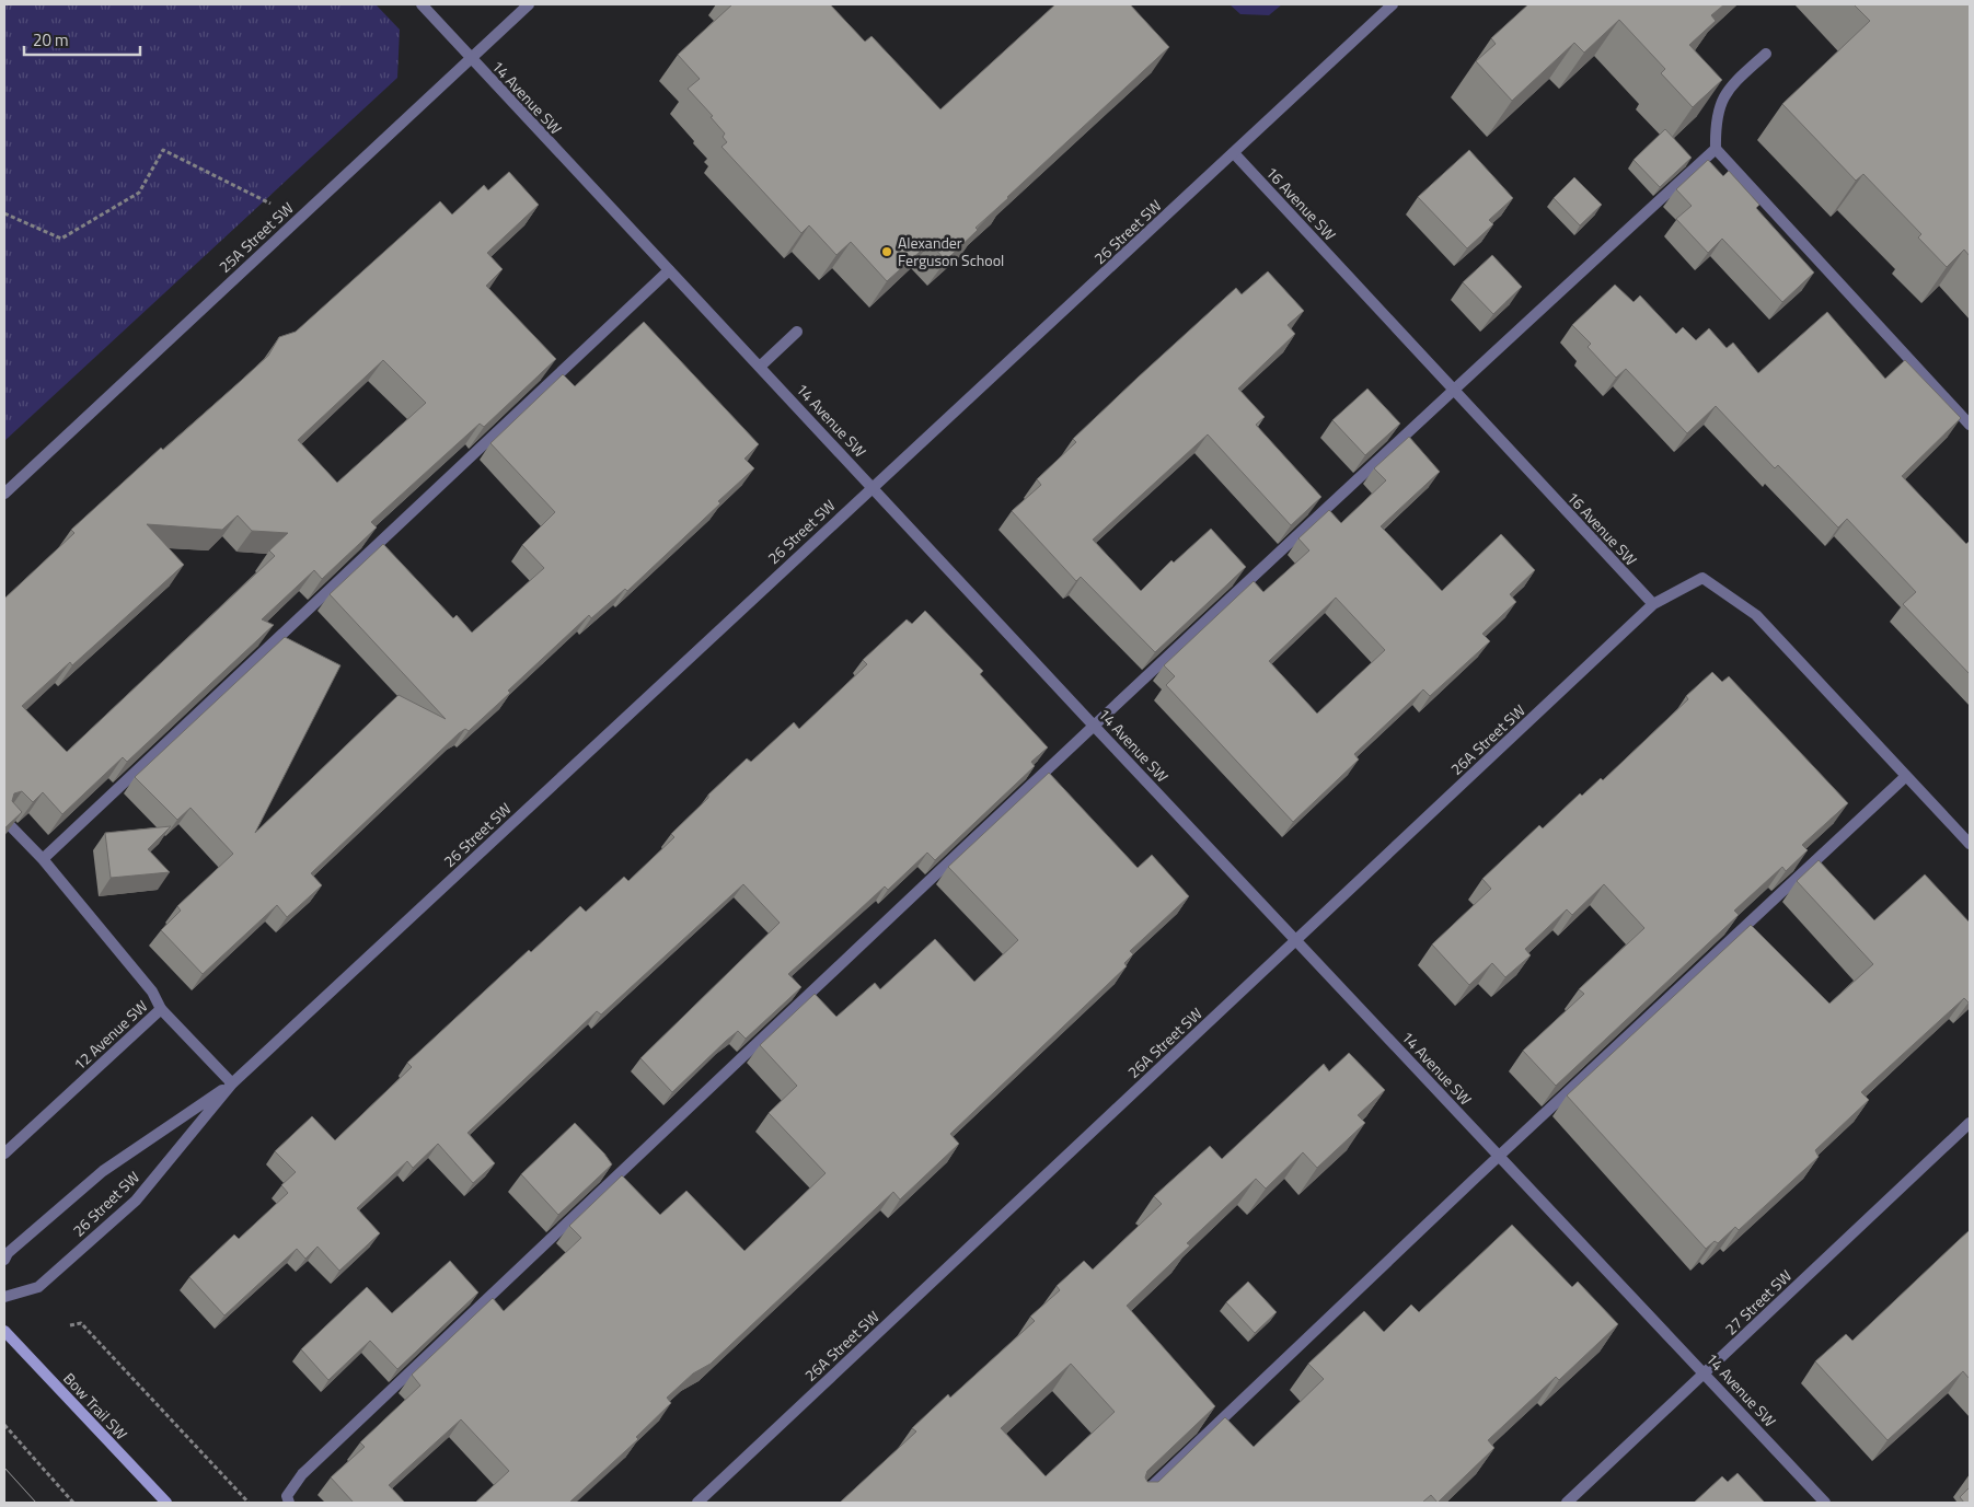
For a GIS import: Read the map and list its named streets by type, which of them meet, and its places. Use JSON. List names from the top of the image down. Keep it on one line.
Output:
{"streets":{"main road":["Bow Trail SW"],"street":["14 Avenue SW","16 Avenue SW","26 Street SW","25A Street SW","26A Street SW","12 Avenue SW","27 Street SW"]},"crossings":[["14 Avenue SW","26 Street SW"],["14 Avenue SW","25A Street SW"],["14 Avenue SW","26A Street SW"],["14 Avenue SW","27 Street SW"],["16 Avenue SW","26 Street SW"],["16 Avenue SW","26A Street SW"],["26 Street SW","12 Avenue SW"]],"places":["Alexander Ferguson School"],"scale_bar":"20 m"}
